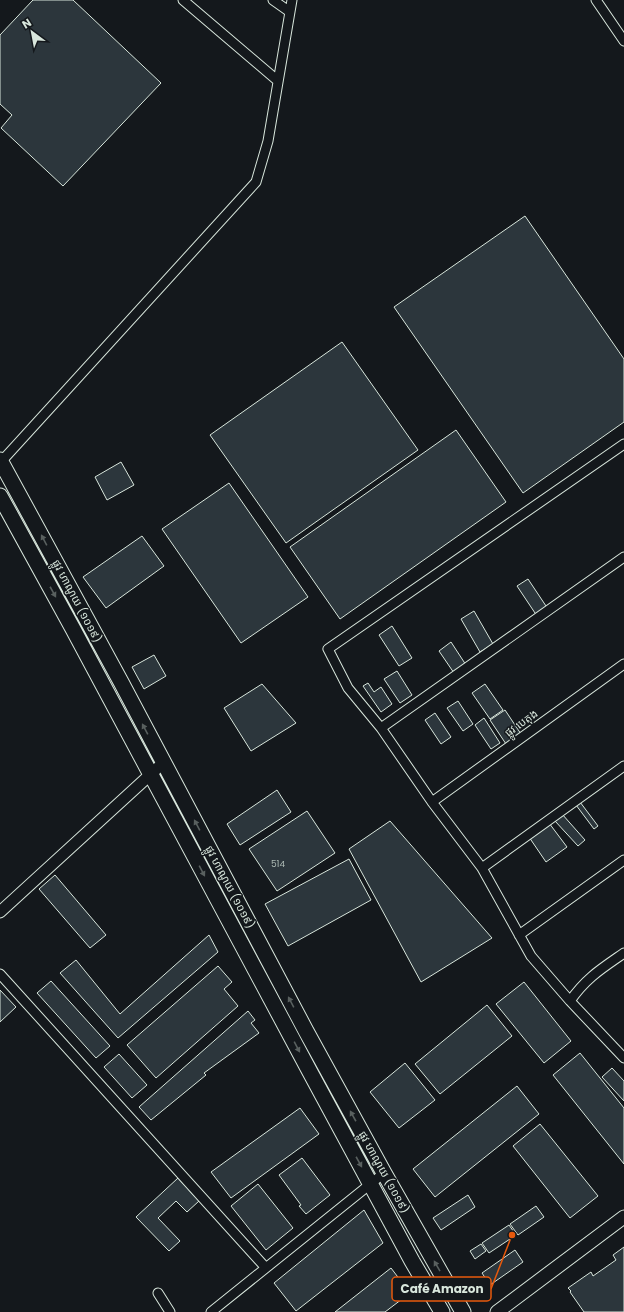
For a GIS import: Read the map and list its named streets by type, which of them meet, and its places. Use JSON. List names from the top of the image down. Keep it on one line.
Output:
{"streets":{"main road":["ផ្លូវ ហាណូយ (១០១៩)"],"street":["ផ្លូវ បេតុង"]},"places":["Café Amazon"],"house_numbers":["514"],"north":"top left"}
